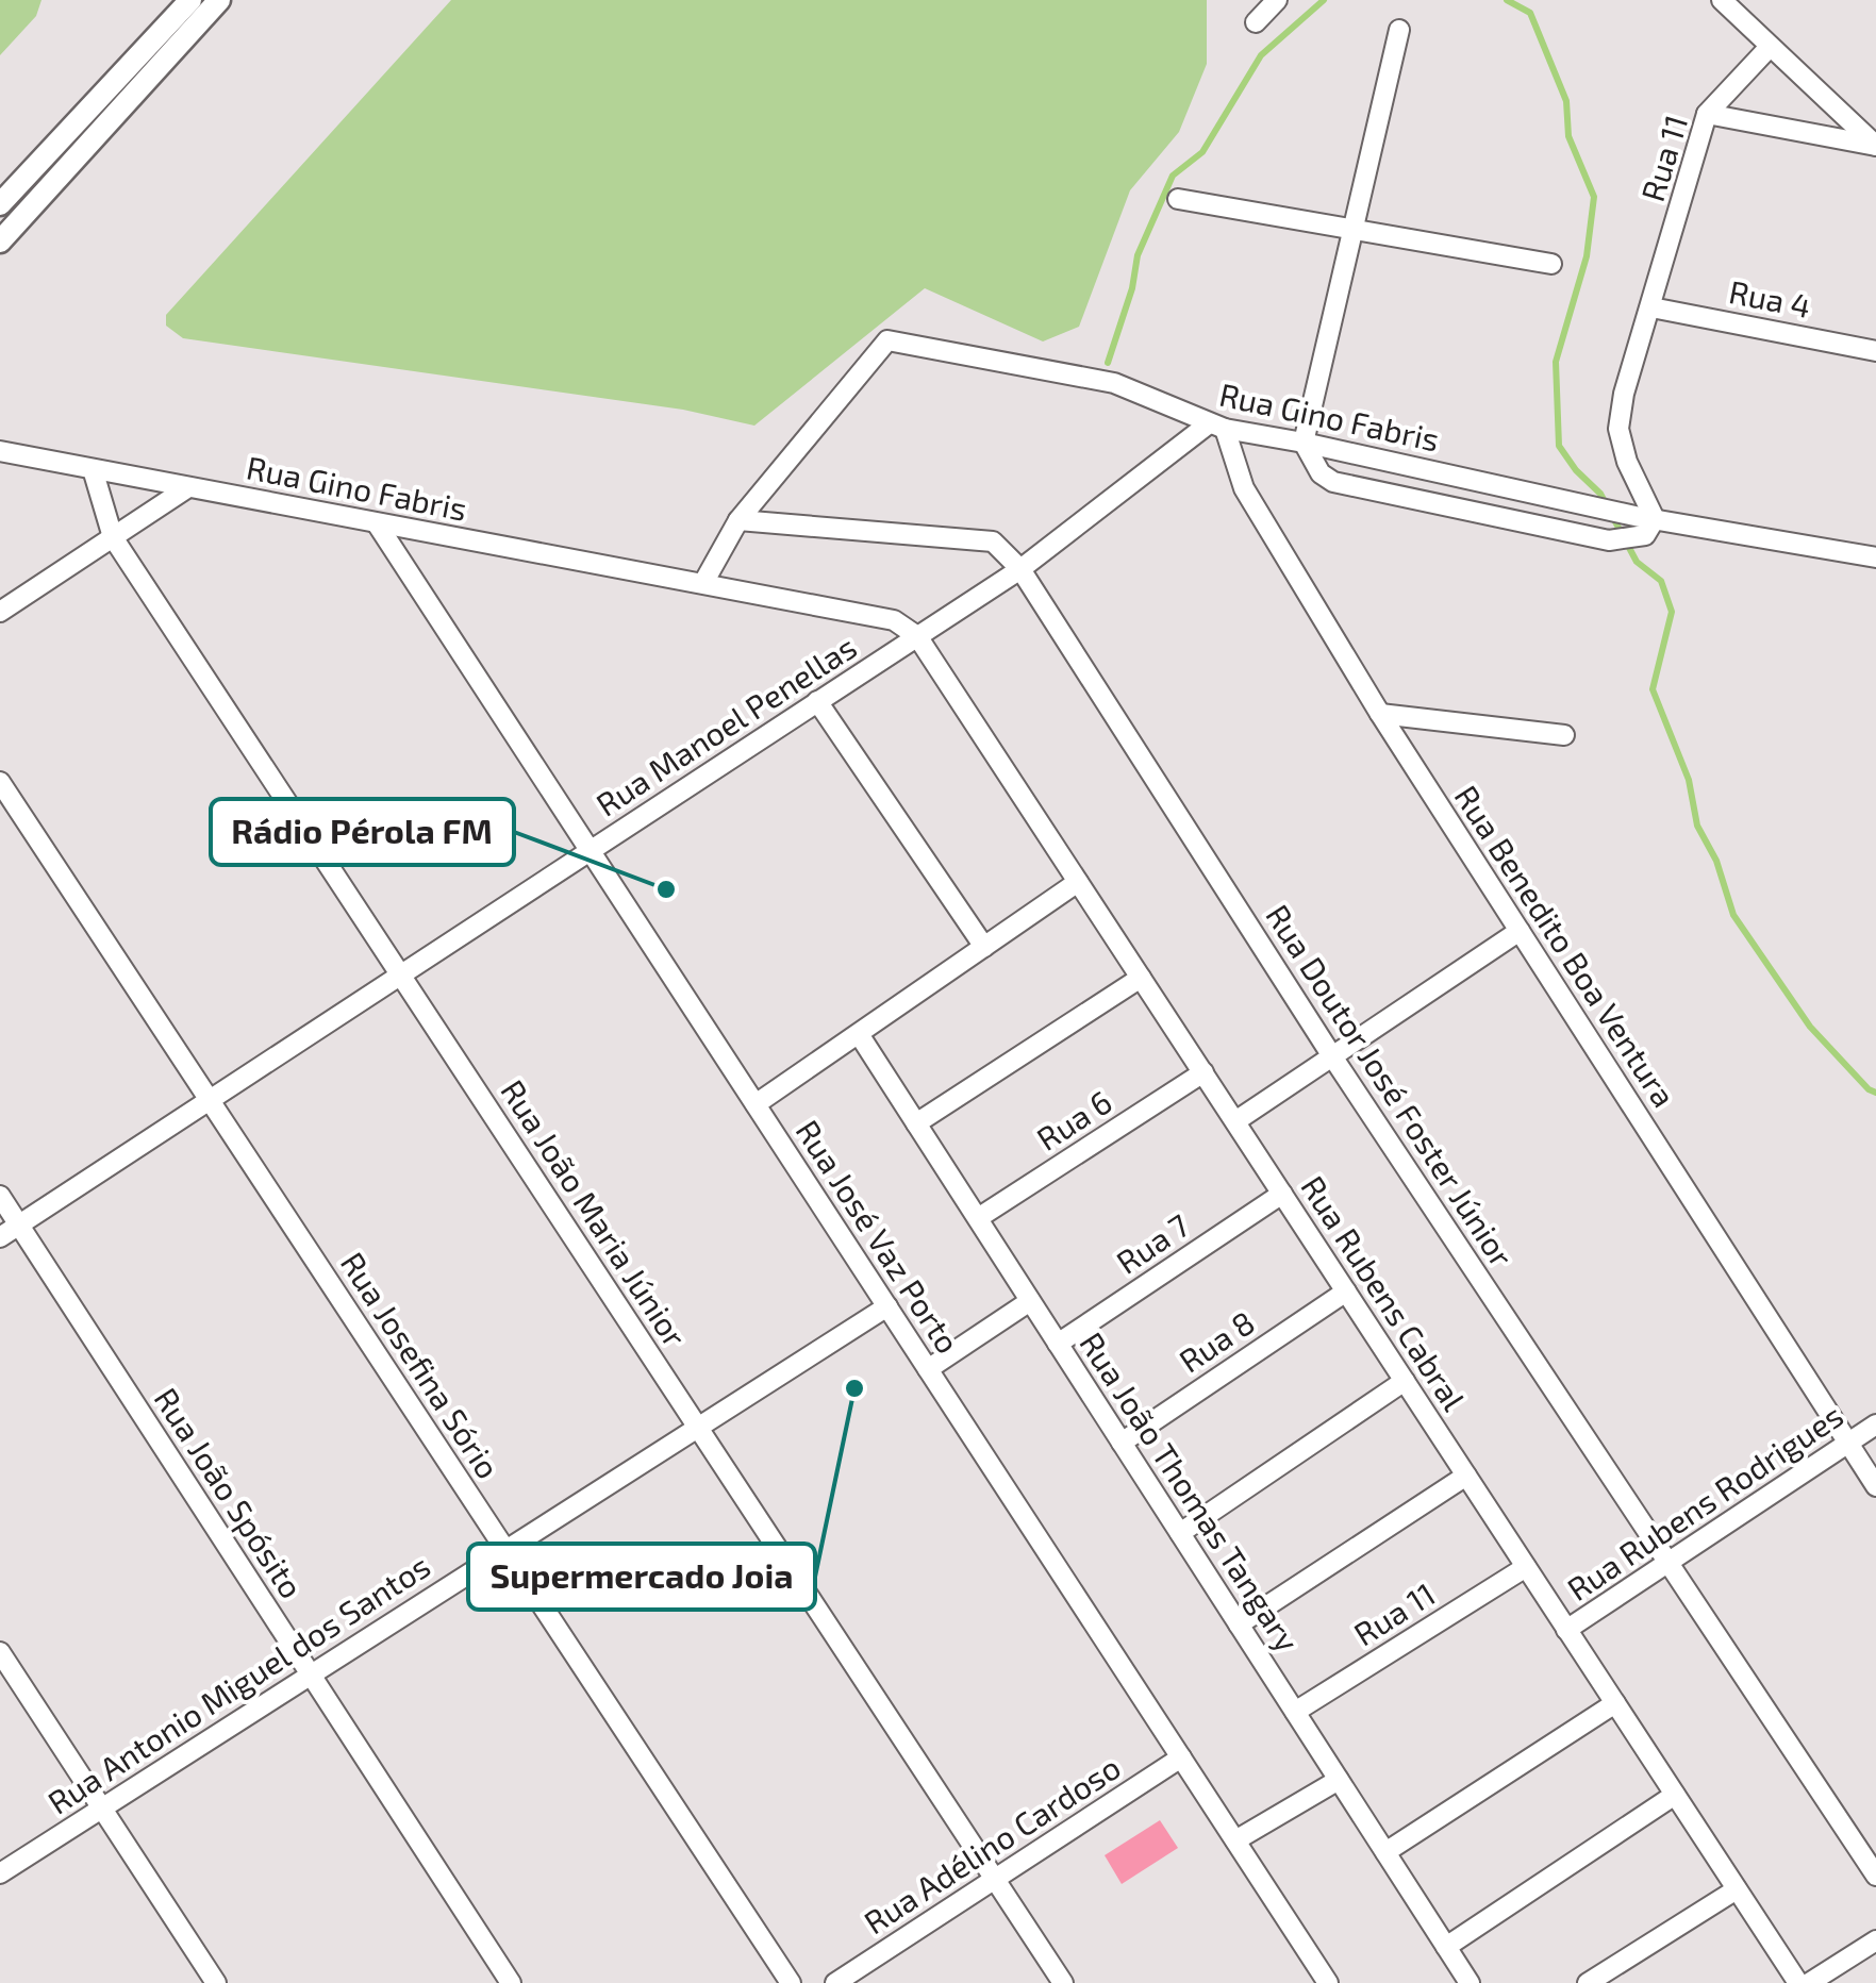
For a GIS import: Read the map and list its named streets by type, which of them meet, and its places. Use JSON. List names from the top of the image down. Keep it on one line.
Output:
{"streets":{"street":["Rua 11","Rua 4","Rua Gino Fabris","Rua Manoel Penellas","Rua Benedito Boa Ventura","Rua Doutor José Foster Júnior","Rua 6","Rua João Maria Júnior","Rua José Vaz Porto","Rua 7","Rua Rubens Cabral","Rua 8","Rua Josefina Sório","Rua João Thomas Tangary","Rua João Spósito","Rua Rubens Rodrigues","Rua Antonio Miguel dos Santos","Rua Adélino Cardoso"]},"crossings":[["Rua 11","Rua 4"],["Rua 11","Rua Gino Fabris"],["Rua 11","Rua Rubens Cabral"],["Rua 11","Rua João Thomas Tangary"],["Rua Gino Fabris","Rua Manoel Penellas"],["Rua Gino Fabris","Rua Benedito Boa Ventura"],["Rua Gino Fabris","Rua Doutor José Foster Júnior"],["Rua Gino Fabris","Rua João Maria Júnior"],["Rua Gino Fabris","Rua José Vaz Porto"],["Rua Gino Fabris","Rua Rubens Cabral"],["Rua Manoel Penellas","Rua Benedito Boa Ventura"],["Rua Manoel Penellas","Rua Doutor José Foster Júnior"],["Rua Manoel Penellas","Rua João Maria Júnior"],["Rua Manoel Penellas","Rua José Vaz Porto"],["Rua Manoel Penellas","Rua Rubens Cabral"],["Rua Manoel Penellas","Rua Josefina Sório"],["Rua Manoel Penellas","Rua João Spósito"],["Rua Benedito Boa Ventura","Rua Rubens Rodrigues"],["Rua Doutor José Foster Júnior","Rua Rubens Rodrigues"],["Rua 6","Rua Rubens Cabral"],["Rua 6","Rua João Thomas Tangary"],["Rua João Maria Júnior","Rua Antonio Miguel dos Santos"],["Rua João Maria Júnior","Rua Adélino Cardoso"],["Rua José Vaz Porto","Rua Antonio Miguel dos Santos"],["Rua José Vaz Porto","Rua Adélino Cardoso"],["Rua 7","Rua Rubens Cabral"],["Rua 7","Rua João Thomas Tangary"],["Rua Rubens Cabral","Rua 8"],["Rua Rubens Cabral","Rua Rubens Rodrigues"],["Rua 8","Rua João Thomas Tangary"],["Rua Josefina Sório","Rua Antonio Miguel dos Santos"],["Rua João Spósito","Rua Antonio Miguel dos Santos"]],"places":["Rádio Pérola FM","Supermercado Joia"]}
